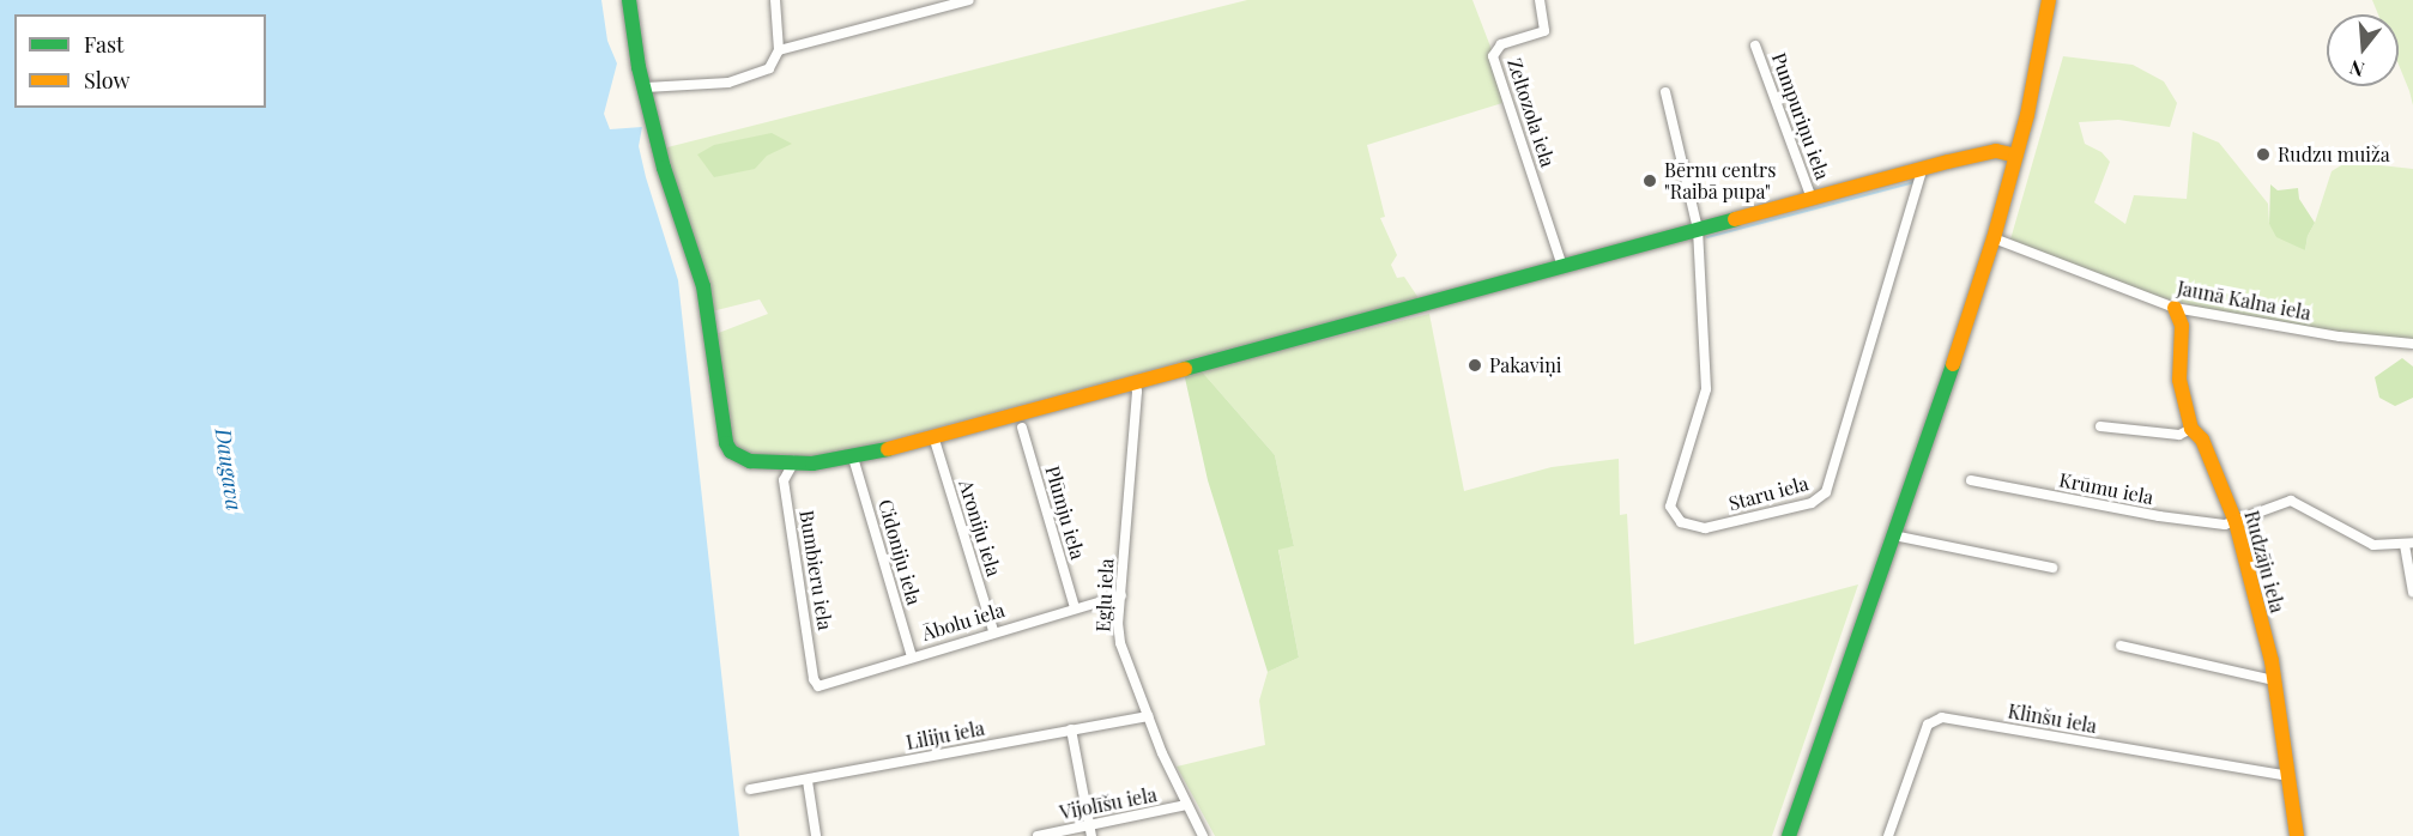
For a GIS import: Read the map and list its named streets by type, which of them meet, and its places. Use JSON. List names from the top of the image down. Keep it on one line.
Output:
{"streets":{"street":["Zeltozola iela","Pumpuriņu iela","Jaunā Kalna iela","Krūmu iela","Staru iela","Plūmju iela","Aroniju iela","Cidoniju iela","Rudzāju iela","Bumbieru iela","Egļu iela","Ābolu iela","Klinšu iela","Liliju iela","Vijolīšu iela"]},"crossings":[["Jaunā Kalna iela","Rudzāju iela"],["Krūmu iela","Rudzāju iela"],["Plūmju iela","Ābolu iela"],["Aroniju iela","Ābolu iela"],["Cidoniju iela","Ābolu iela"],["Rudzāju iela","Klinšu iela"],["Bumbieru iela","Ābolu iela"],["Egļu iela","Ābolu iela"],["Egļu iela","Liliju iela"],["Egļu iela","Vijolīšu iela"]],"water":["Daugava"],"places":["Rudzu muiža","Bērnu centrs \"Raibā pupa\"","Pakaviņi"],"legend":["Fast","Slow"],"north":"bottom"}
